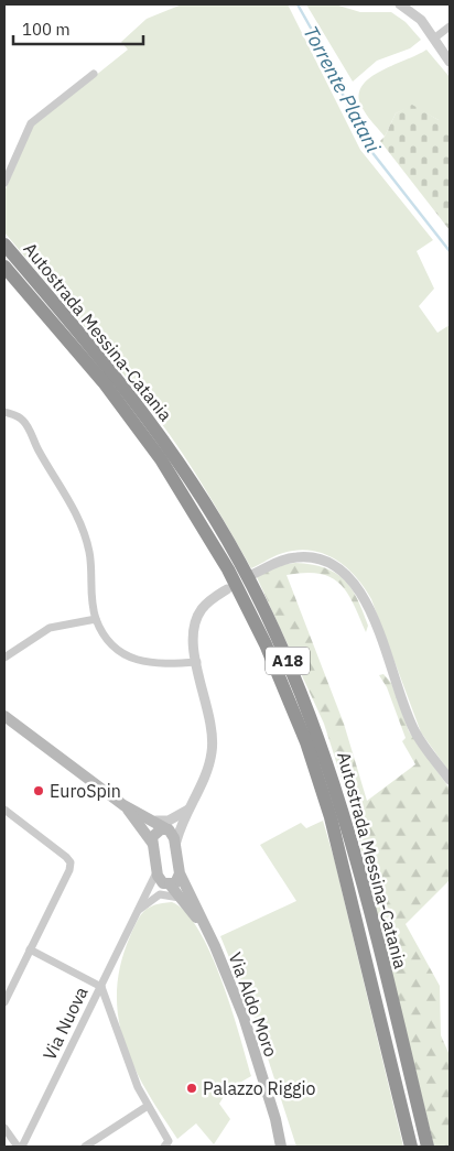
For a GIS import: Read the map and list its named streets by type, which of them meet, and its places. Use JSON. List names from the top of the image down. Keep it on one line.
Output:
{"streets":{"highway":["Autostrada Messina-Catania","A18"],"main road":["Via Aldo Moro"],"street":["Via Nuova"]},"water":["Torrente Platani"],"places":["EuroSpin","Palazzo Riggio"],"scale_bar":"100 m"}
